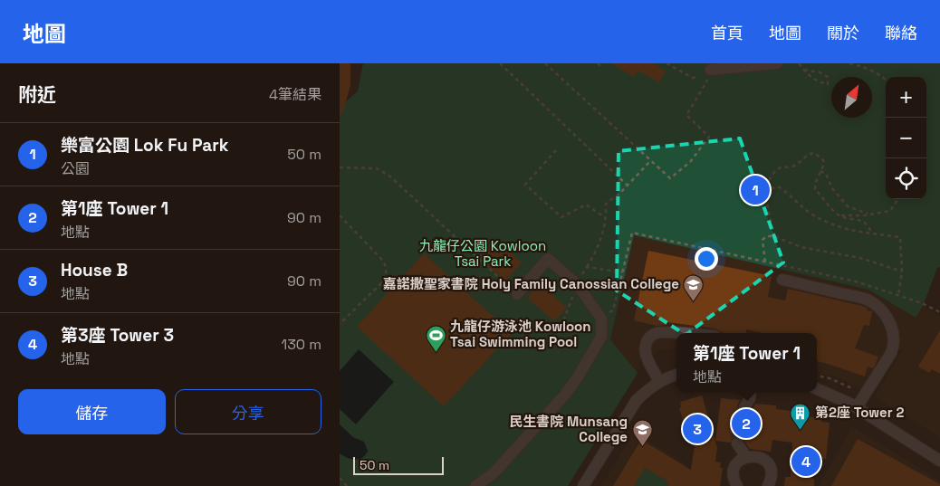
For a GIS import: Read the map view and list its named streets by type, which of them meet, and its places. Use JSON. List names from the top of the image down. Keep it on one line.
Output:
{"parks":["九龍仔公園 Kowloon Tsai Park"],"places":{"school or university":["嘉諾撒聖家書院 Holy Family Canossian College","民生書院 Munsang College"],"sports":["九龍仔游泳池 Kowloon Tsai Swimming Pool"],"building":["第2座 Tower 2"]},"scale_bar":"50 m","north":"top right","page":{"header":"地圖","nav":["首頁","地圖","關於","聯絡"],"heading":["附近","4筆結果"],"map_buttons":["+","−"],"list":[{"mark":"1","name":"樂富公園 Lok Fu Park","note":"公園","value":"50 m"},{"mark":"2","name":"第1座 Tower 1","note":"地點","value":"90 m"},{"mark":"3","name":"House B","note":"地點","value":"90 m"},{"mark":"4","name":"第3座 Tower 3","note":"地點","value":"130 m"}],"pins":["1","2","3","4"],"popup":["第1座 Tower 1","地點"],"buttons":["儲存","分享"],"scale":"50 m"}}
